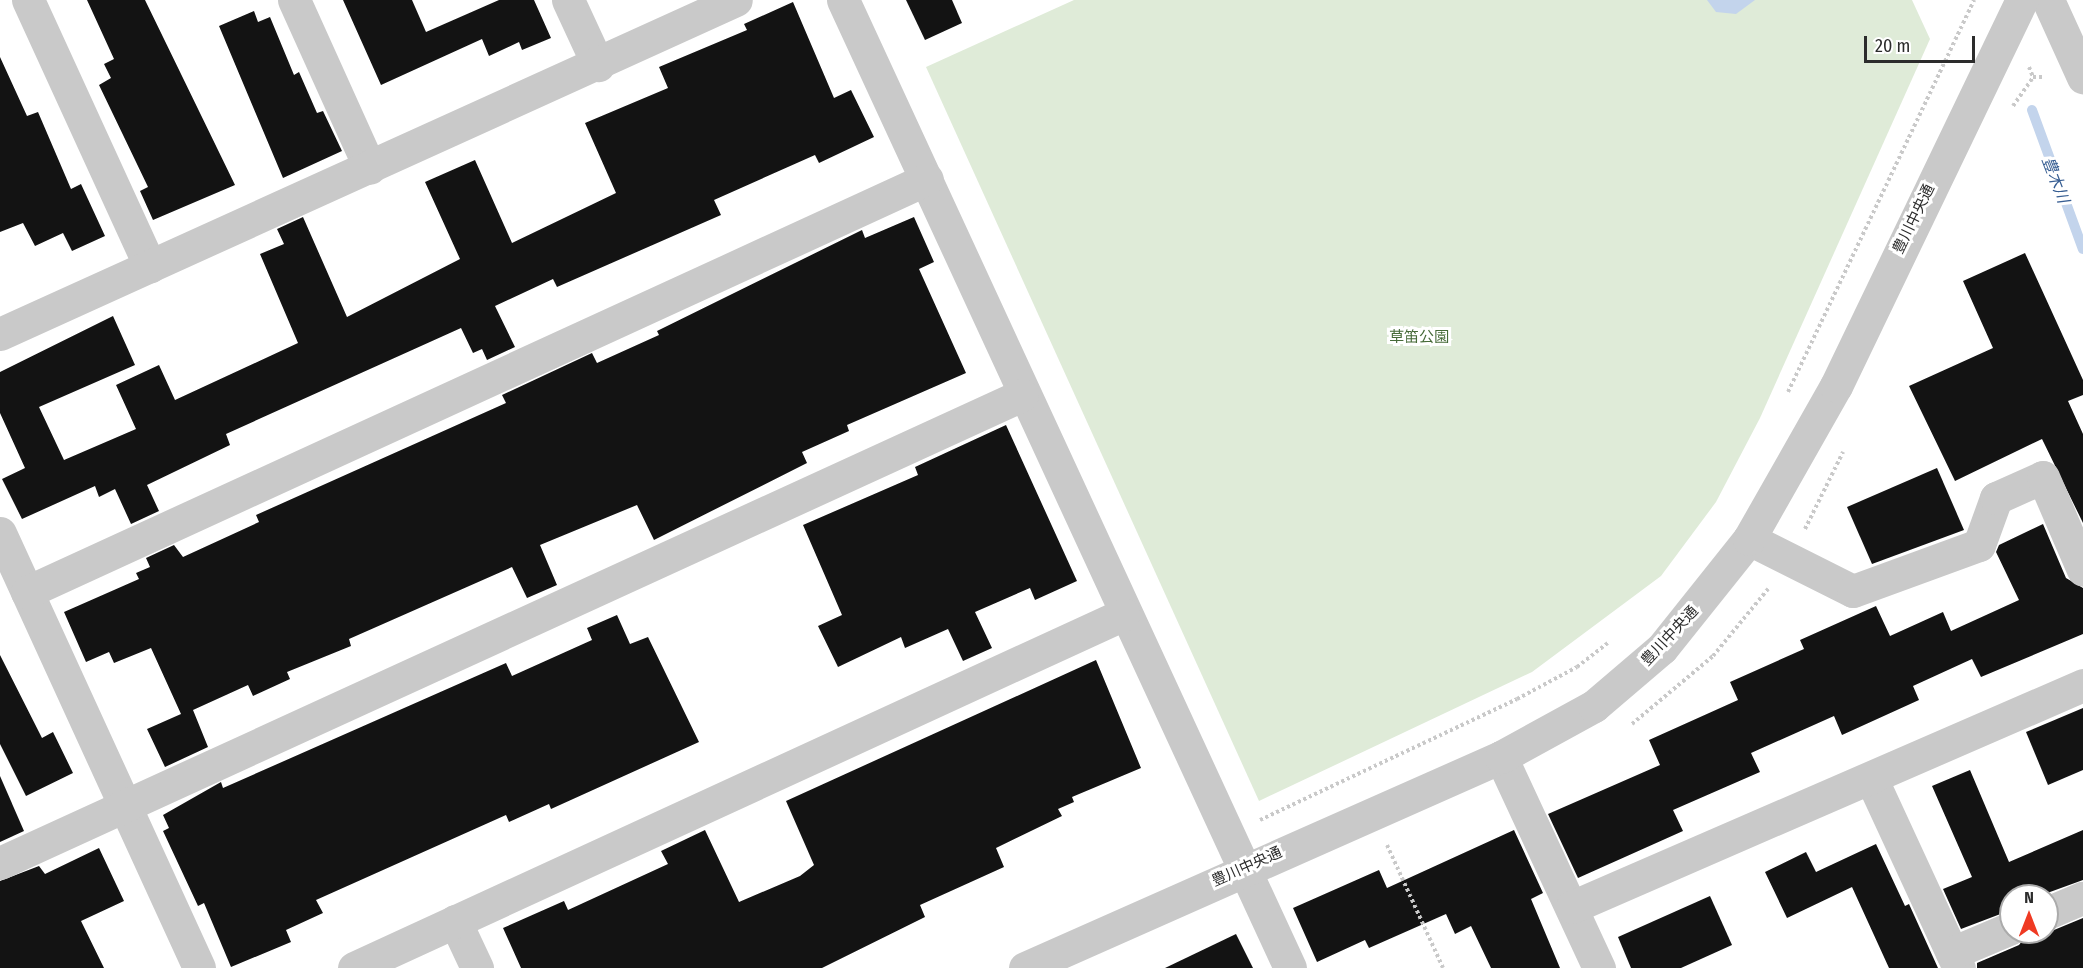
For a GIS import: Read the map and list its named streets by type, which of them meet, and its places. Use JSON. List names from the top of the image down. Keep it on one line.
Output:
{"streets":{"street":["豊川中央通"]},"water":["豊木川"],"parks":["草笛公園"],"scale_bar":"20 m","north":"top"}
